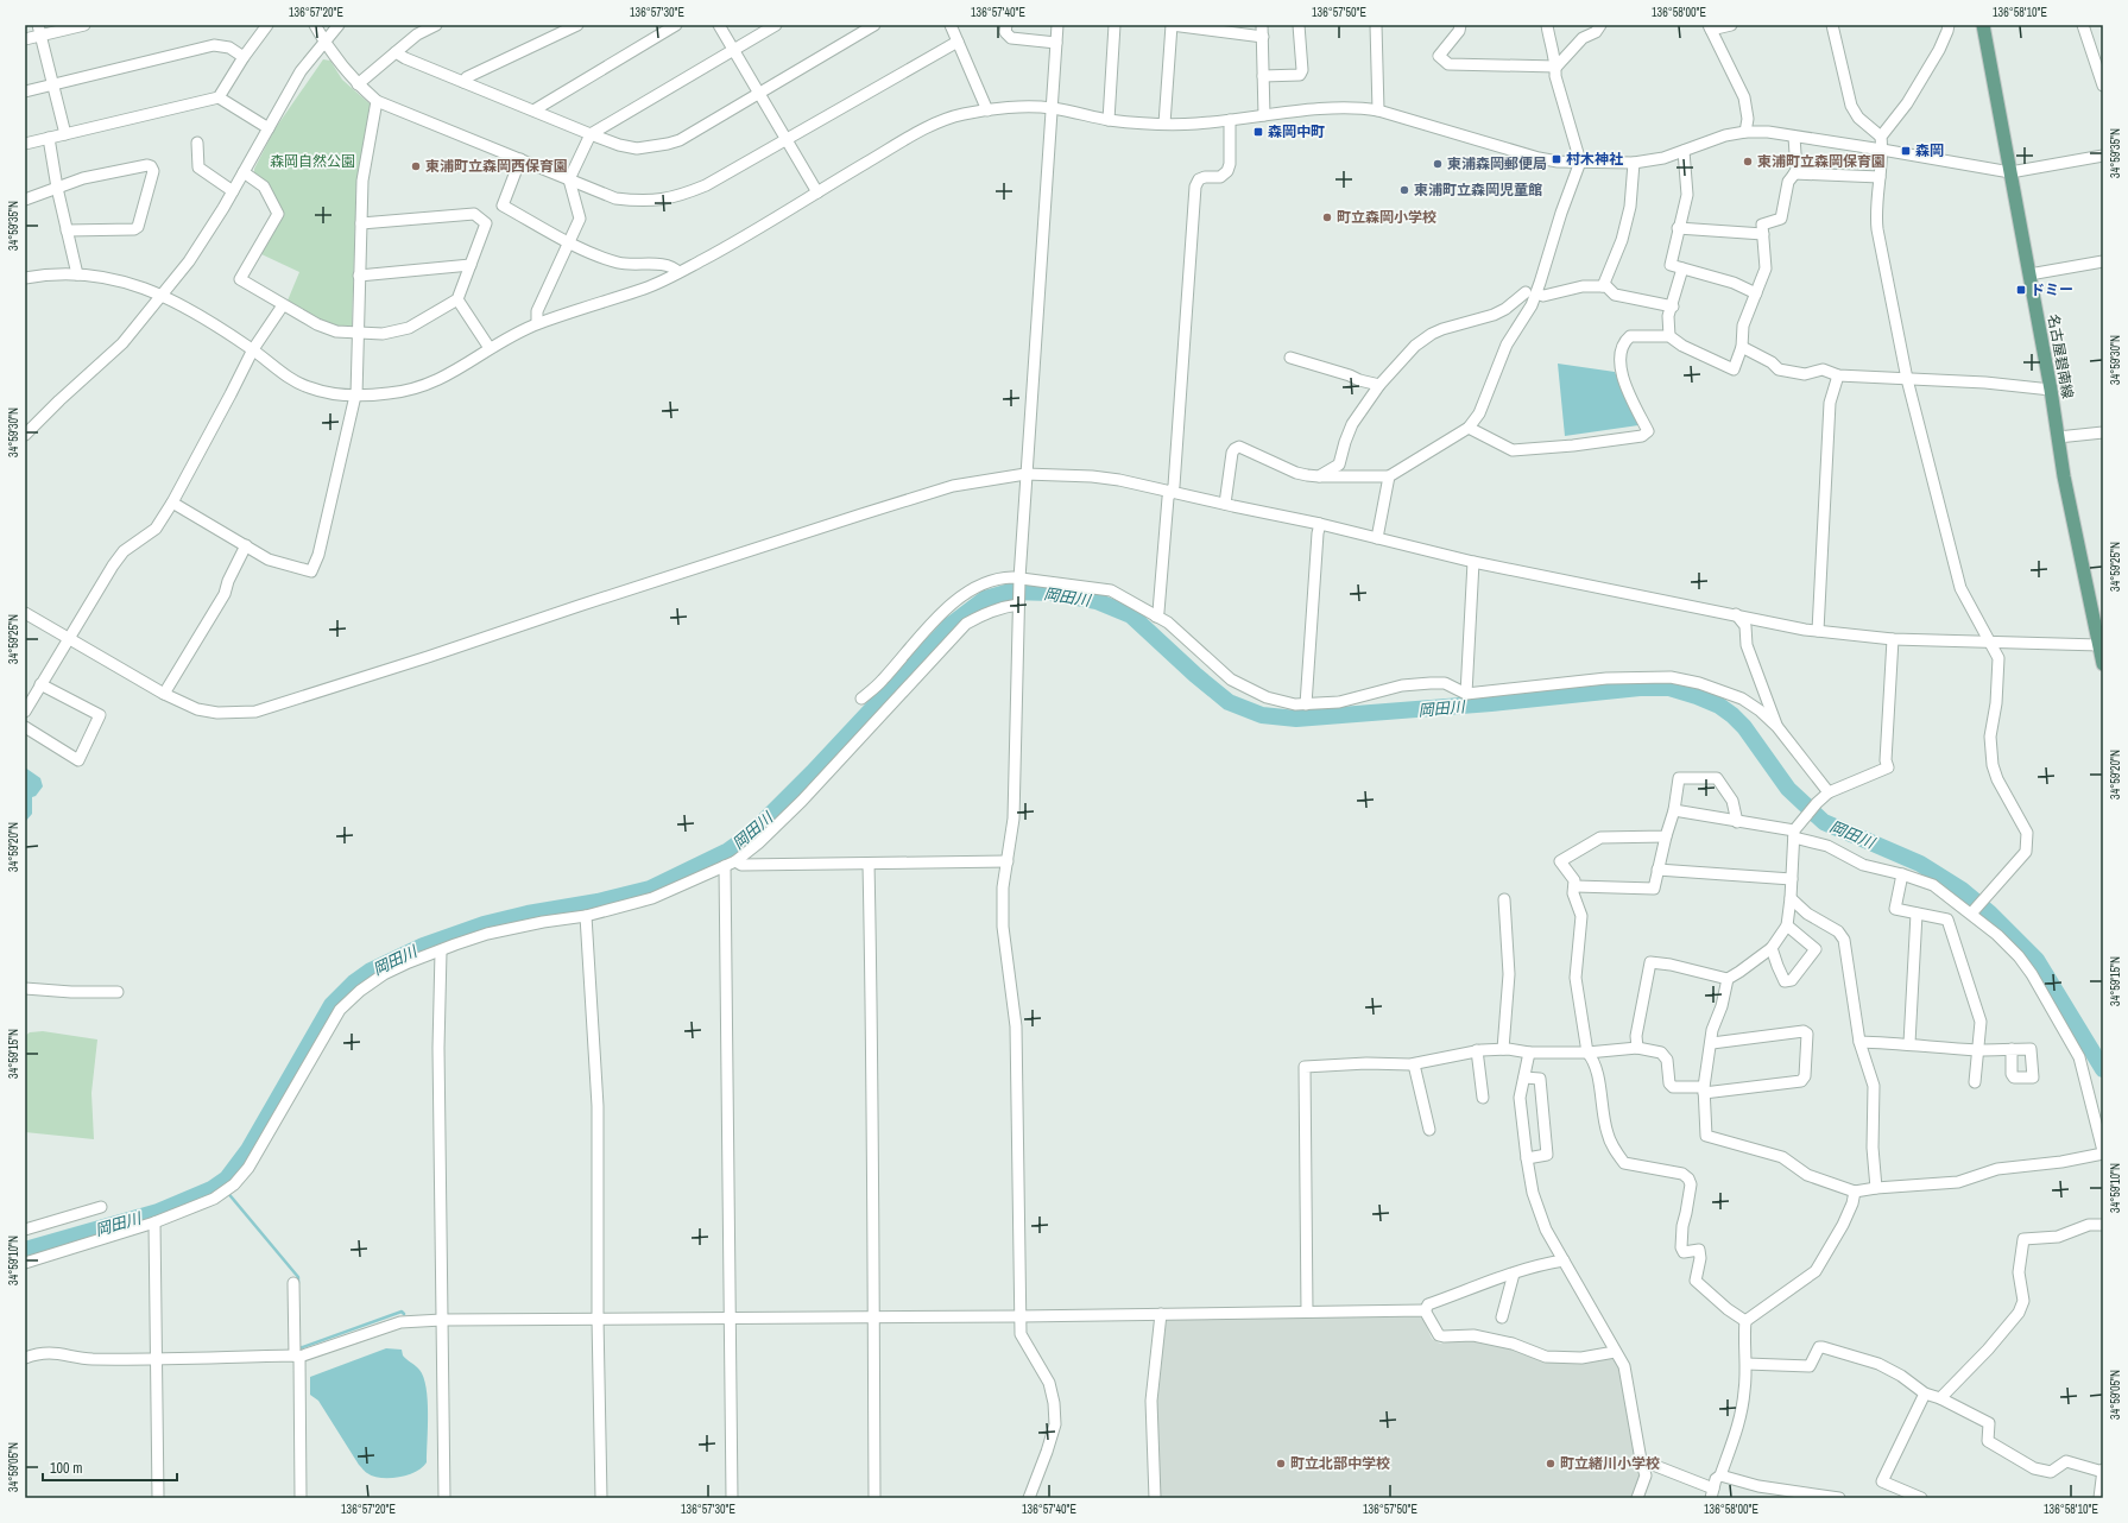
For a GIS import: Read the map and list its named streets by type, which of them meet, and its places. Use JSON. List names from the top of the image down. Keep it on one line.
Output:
{"streets":{"main road":["名古屋碧南線"]},"water":["岡田川"],"parks":["森岡自然公園"],"places":{"transit":["森岡中町","森岡","村木神社","ドミー"],"other":["東浦町立森岡保育園","東浦森岡郵便局","東浦町立森岡西保育園","東浦町立森岡児童館","町立森岡小学校","町立北部中学校","町立緒川小学校"]},"scale_bar":"100 m","coordinates":["136°57'20\"E","136°57'30\"E","136°57'40\"E","136°57'50\"E","136°58'00\"E","136°58'10\"E","34°59'35\"N","34°59'30\"N","34°59'25\"N","34°59'20\"N","34°59'15\"N","34°59'10\"N","34°59'05\"N"]}
